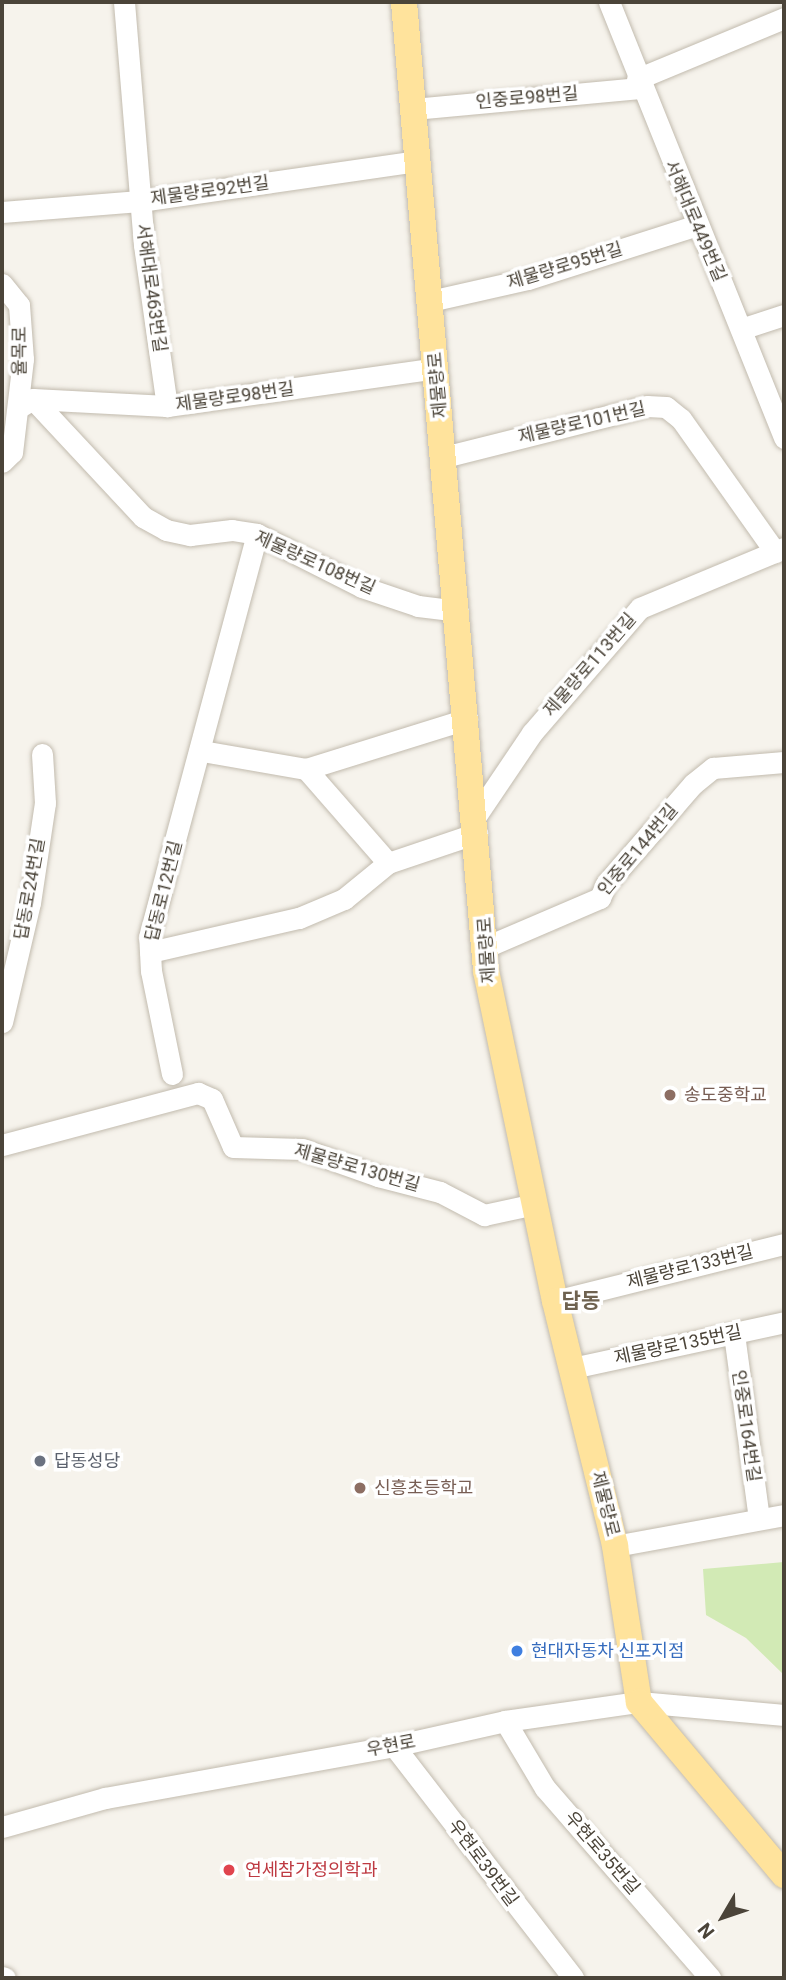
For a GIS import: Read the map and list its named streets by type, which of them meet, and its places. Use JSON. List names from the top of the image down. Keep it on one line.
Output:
{"streets":{"main road":["제물량로"],"street":["인중로98번길","제물량로92번길","서해대로449번길","제물량로95번길","서해대로463번길","율목로","제물량로98번길","제물량로101번길","제물량로108번길","제물량로113번길","인중로144번길","답동로24번길","답동로12번길","제물량로130번길","제물량로133번길","제물량로135번길","인중로164번길","우현로","우현로35번길","우현로39번길"]},"crossings":[["인중로98번길","서해대로449번길"],["인중로98번길","제물량로"],["제물량로92번길","서해대로463번길"],["제물량로92번길","제물량로"],["서해대로449번길","제물량로95번길"],["제물량로95번길","제물량로"],["서해대로463번길","제물량로98번길"],["율목로","제물량로98번길"],["율목로","제물량로108번길"],["제물량로","제물량로98번길"],["제물량로","제물량로101번길"],["제물량로","제물량로108번길"],["제물량로","제물량로113번길"],["제물량로","인중로144번길"],["제물량로","제물량로130번길"],["제물량로","제물량로133번길"],["제물량로","제물량로135번길"],["제물량로","우현로"],["제물량로98번길","제물량로108번길"],["제물량로101번길","제물량로113번길"],["제물량로108번길","답동로12번길"],["제물량로135번길","인중로164번길"],["우현로","우현로35번길"],["우현로","우현로39번길"]],"districts":["답동"],"places":["송도중학교","답동성당","신흥초등학교","현대자동차 신포지점","연세참가정의학과"],"north":"bottom left"}
